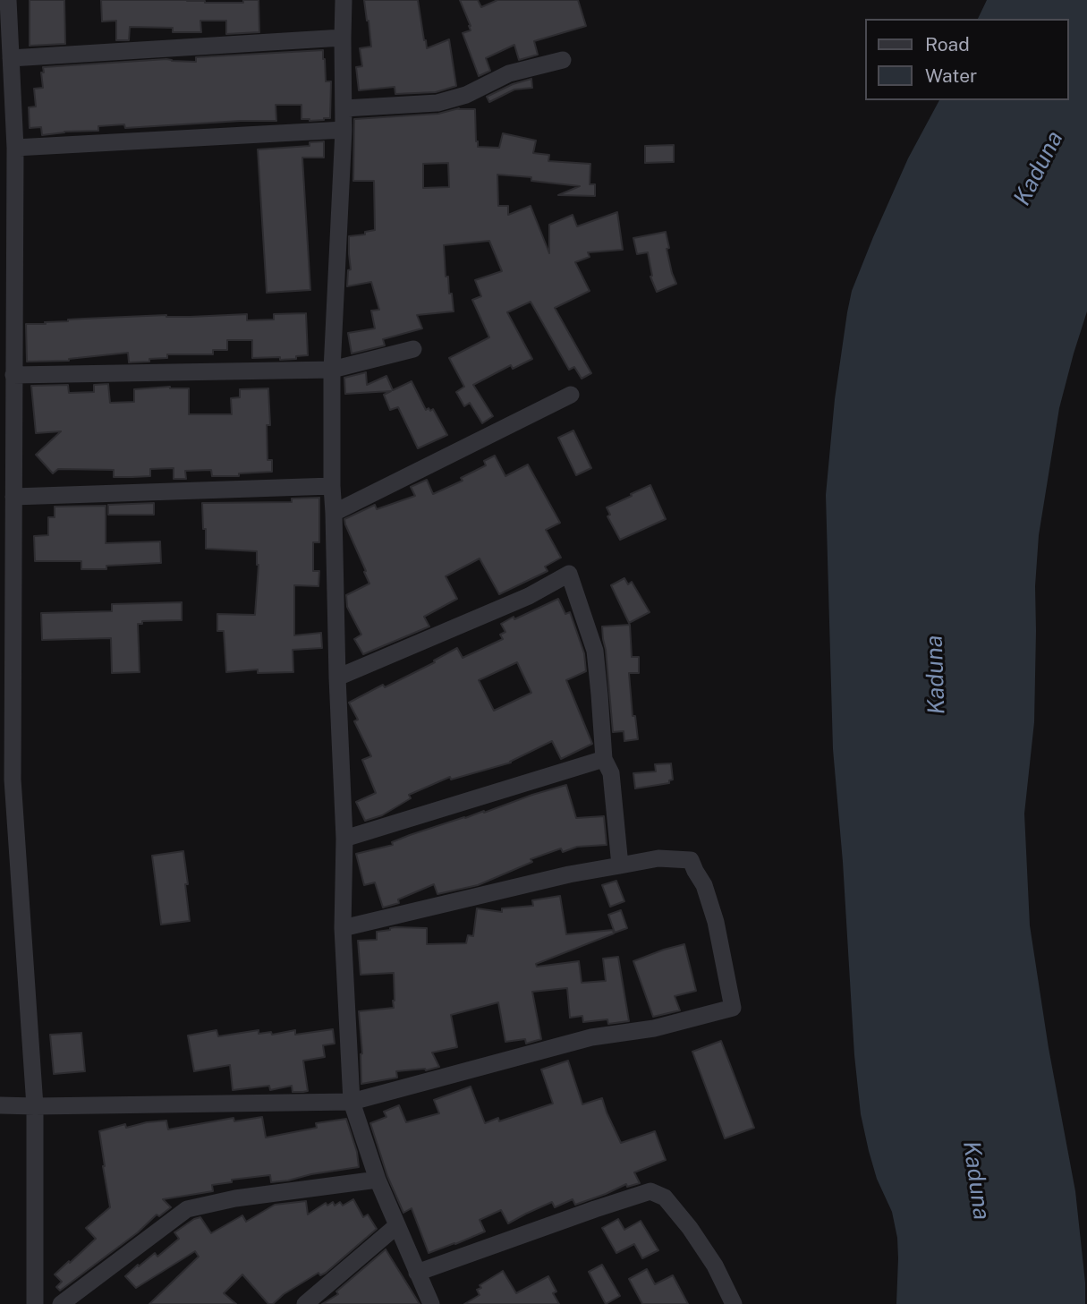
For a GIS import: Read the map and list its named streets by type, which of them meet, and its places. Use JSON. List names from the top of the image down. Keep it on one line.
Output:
{"water":["Kaduna"],"legend":["Road","Water"]}
